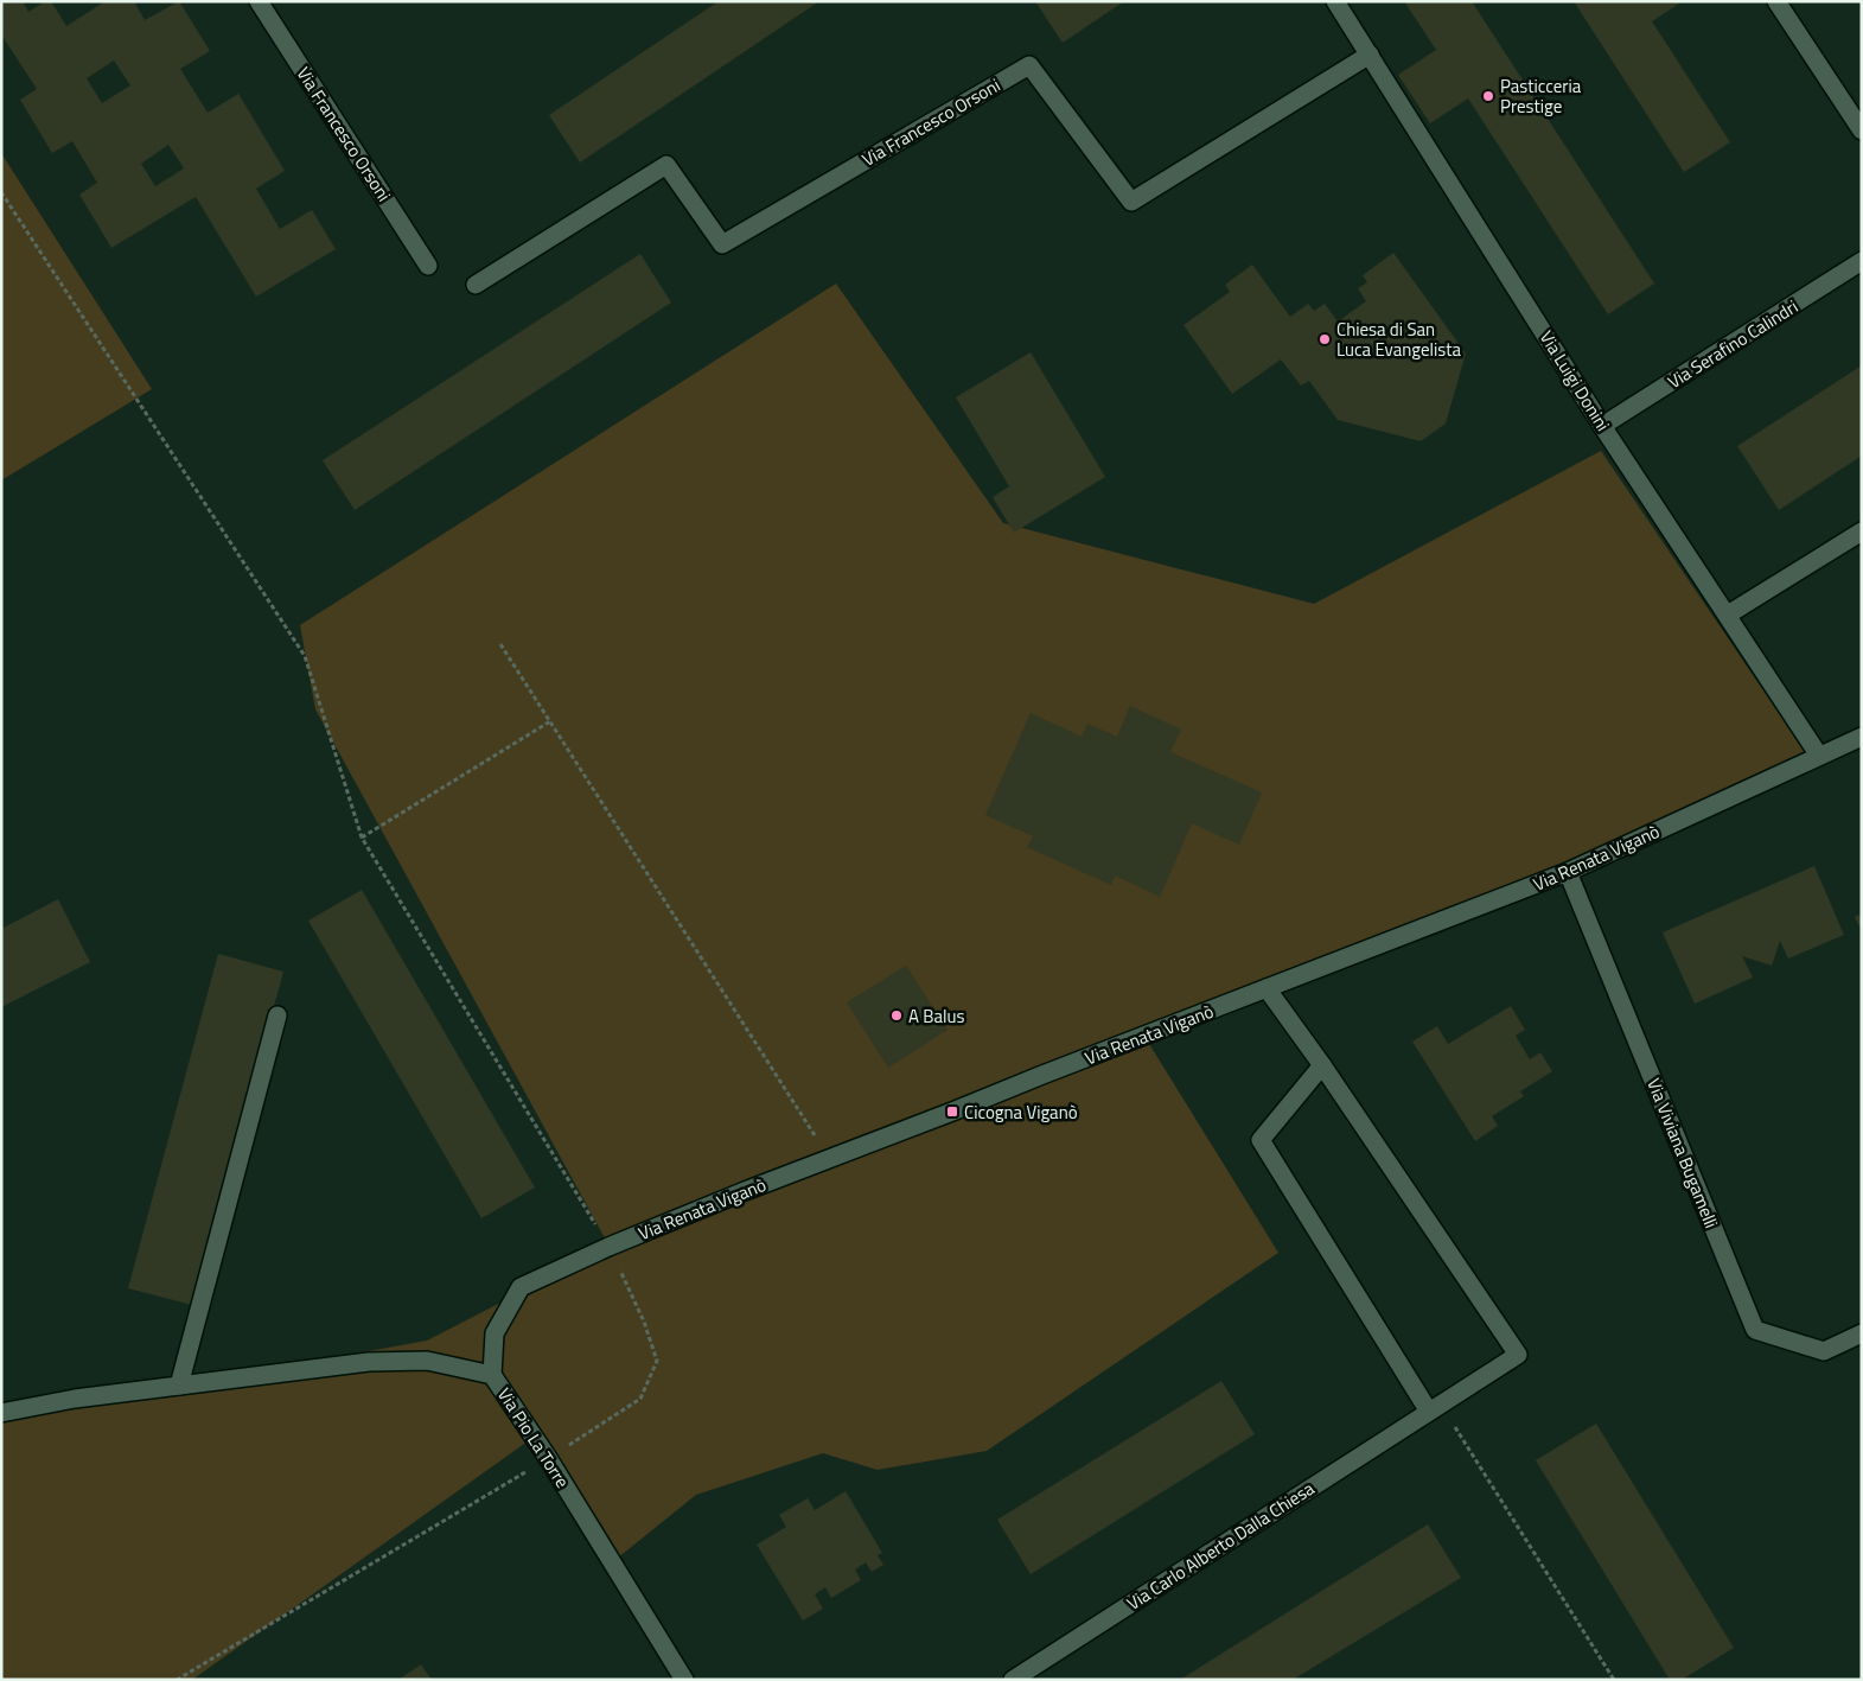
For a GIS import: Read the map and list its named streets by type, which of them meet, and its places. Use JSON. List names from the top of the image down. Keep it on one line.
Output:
{"streets":{"street":["Via Francesco Orsoni","Via Serafino Calindri","Via Luigi Donini","Via Renata Viganò","Via Viviana Bugamelli","Via Pio La Torre","Via Carlo Alberto Dalla Chiesa"]},"crossings":[["Via Francesco Orsoni","Via Luigi Donini"],["Via Serafino Calindri","Via Luigi Donini"],["Via Luigi Donini","Via Renata Viganò"],["Via Renata Viganò","Via Viviana Bugamelli"],["Via Renata Viganò","Via Pio La Torre"],["Via Renata Viganò","Via Carlo Alberto Dalla Chiesa"]],"places":{"other":["Pasticceria Prestige","Chiesa di San Luca Evangelista","A Balus"],"transit":["Cicogna Viganò"]}}
